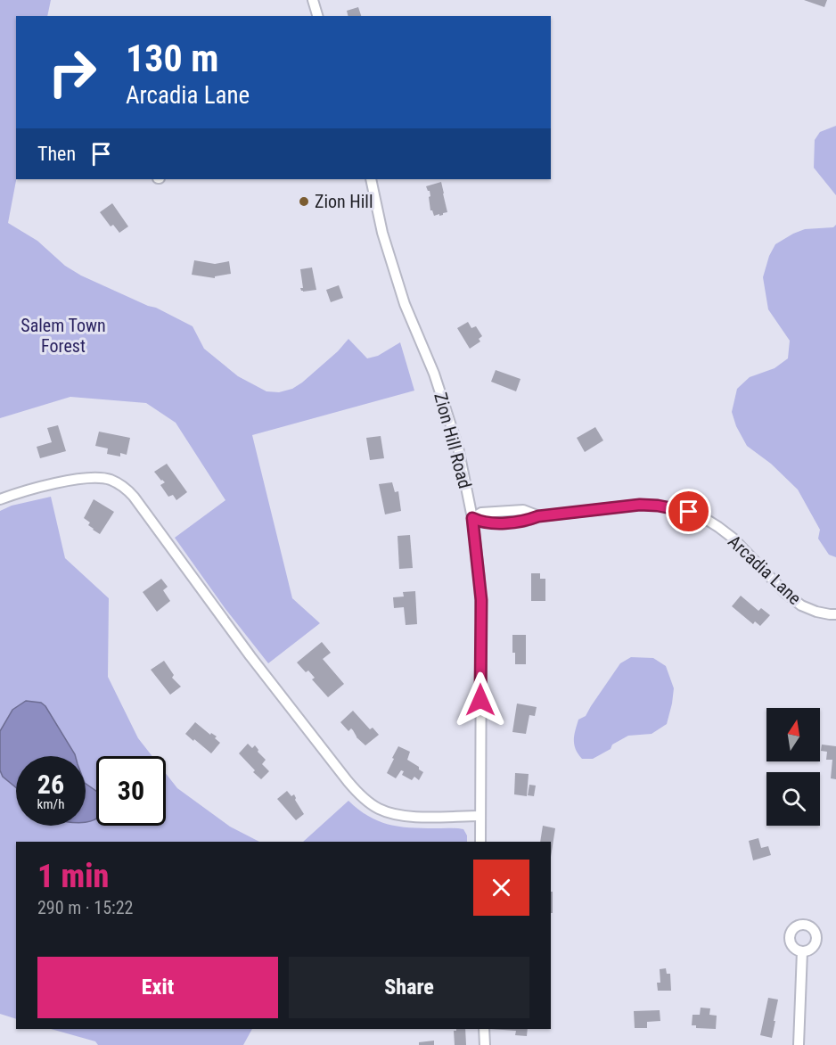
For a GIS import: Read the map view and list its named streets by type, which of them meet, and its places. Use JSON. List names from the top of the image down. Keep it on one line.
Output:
{"streets":{"street":["Zion Hill Road","Arcadia Lane"]},"crossings":[["Zion Hill Road","Arcadia Lane"]],"parks":["Salem Town Forest"],"places":["Zion Hill"],"north":"top","page":{"turn":["130 m","Arcadia Lane"],"then":"Then","speed":"26 km/h","limit":"30","heading":["1 min","290 m · 15:22"],"buttons":["Exit","Share"]}}
